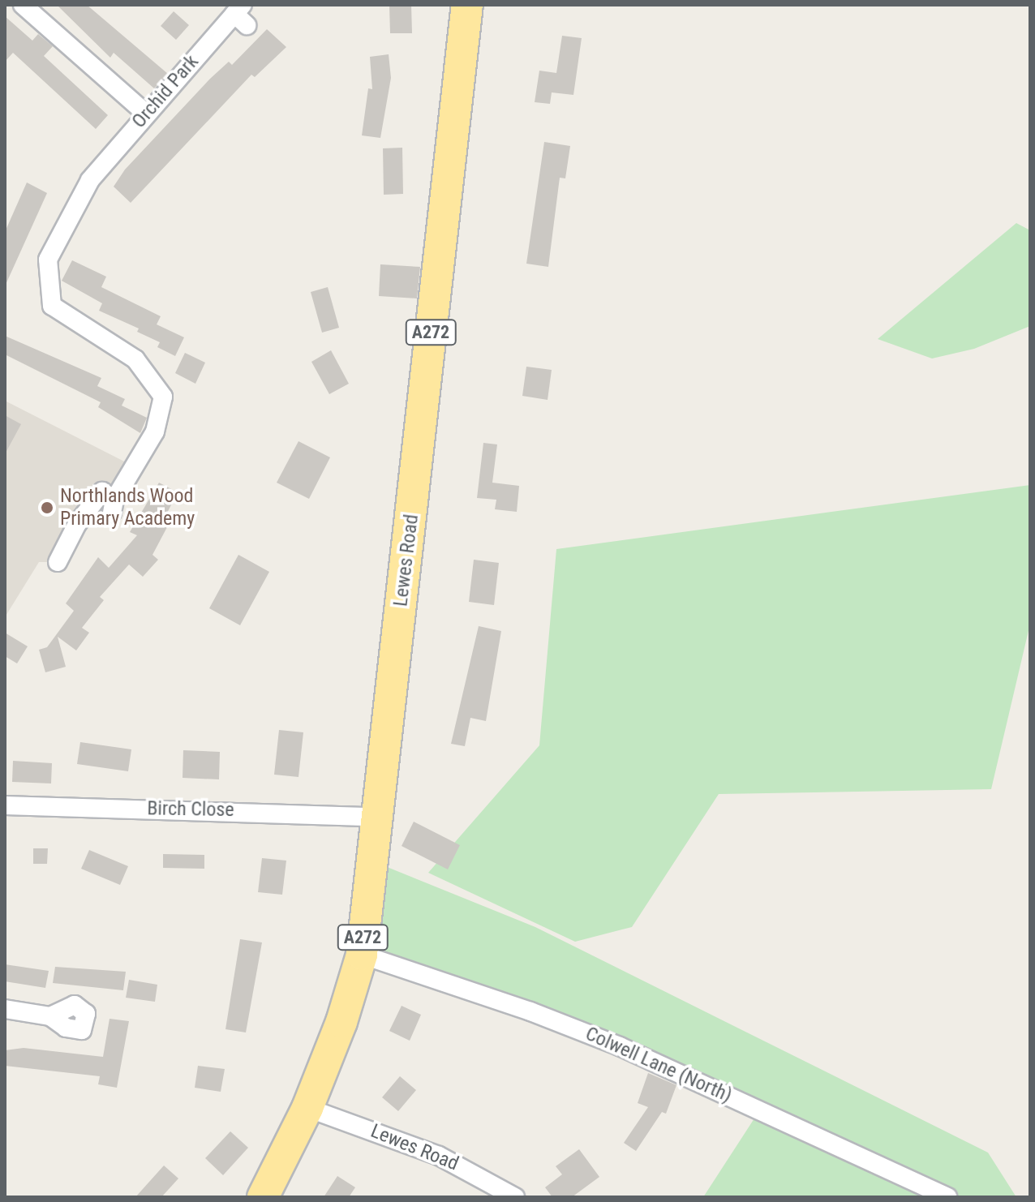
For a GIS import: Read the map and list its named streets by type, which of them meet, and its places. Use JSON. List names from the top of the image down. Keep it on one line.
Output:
{"streets":{"highway":["A272","Lewes Road"],"street":["Orchid Park","Birch Close","Colwell Lane (North)"]},"crossings":[["Lewes Road","Birch Close"],["Lewes Road","Colwell Lane (North)"]],"places":["Northlands Wood Primary Academy"]}
